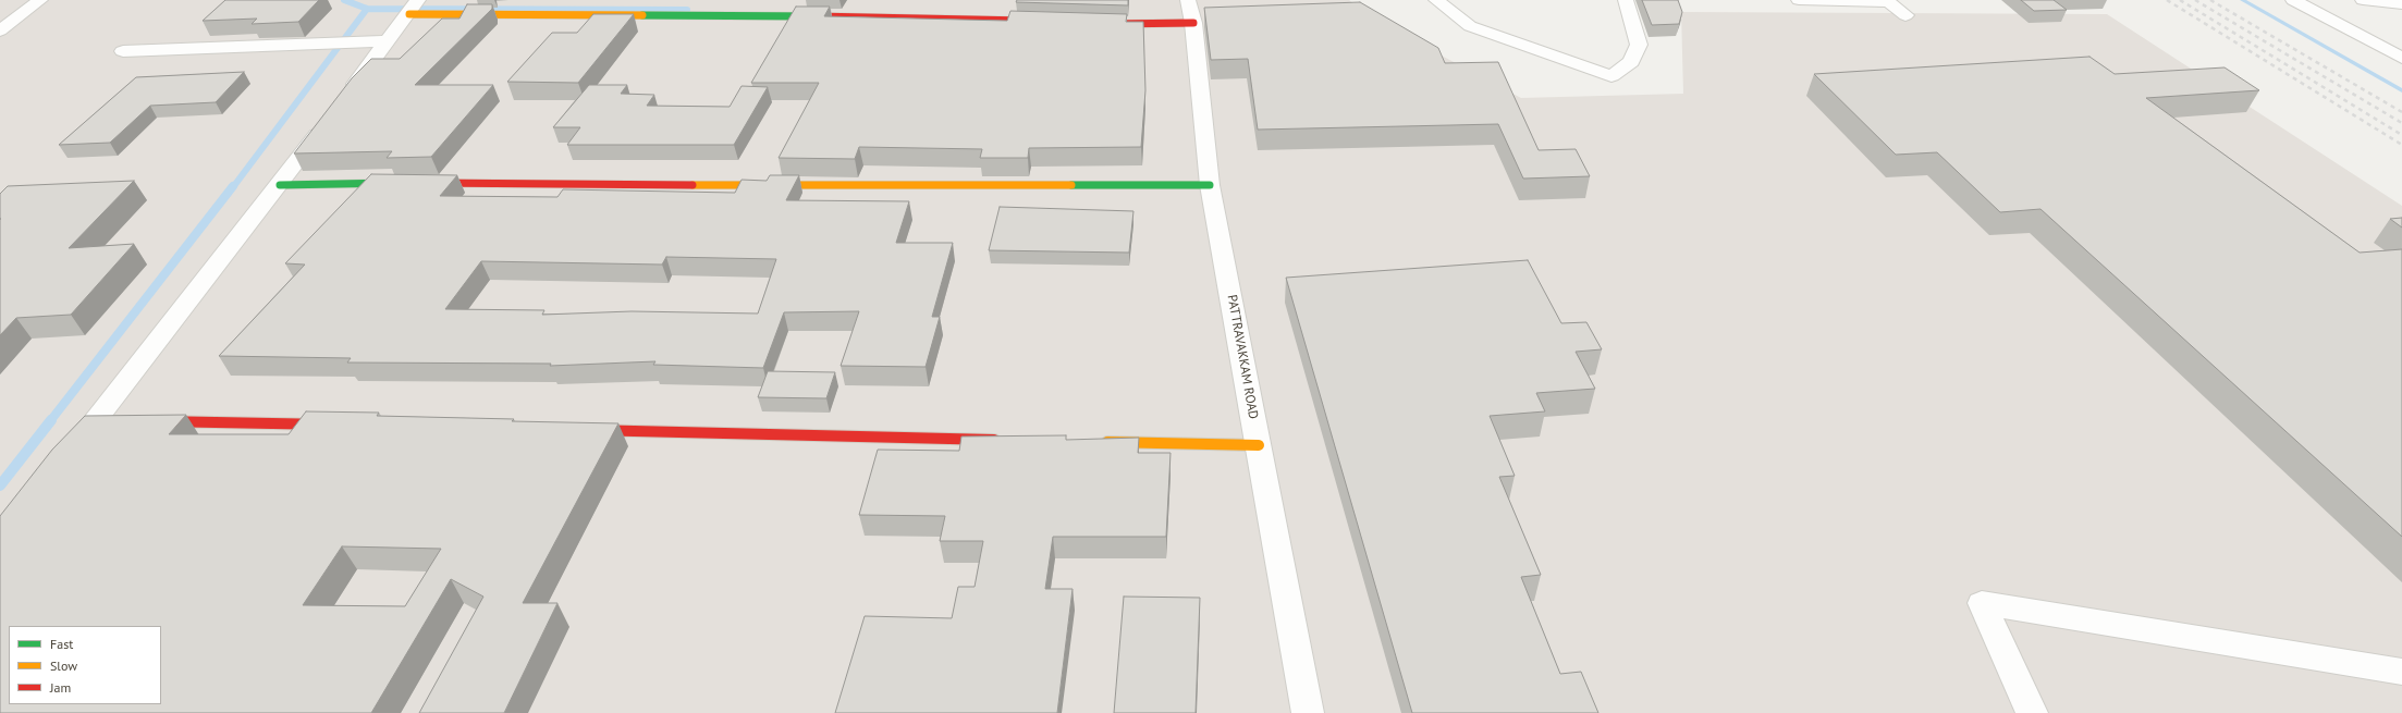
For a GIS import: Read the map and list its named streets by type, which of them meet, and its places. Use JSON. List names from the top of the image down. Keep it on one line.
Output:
{"streets":{"street":["PATTRAVAKKAM ROAD"]},"legend":["Fast","Slow","Jam"]}
